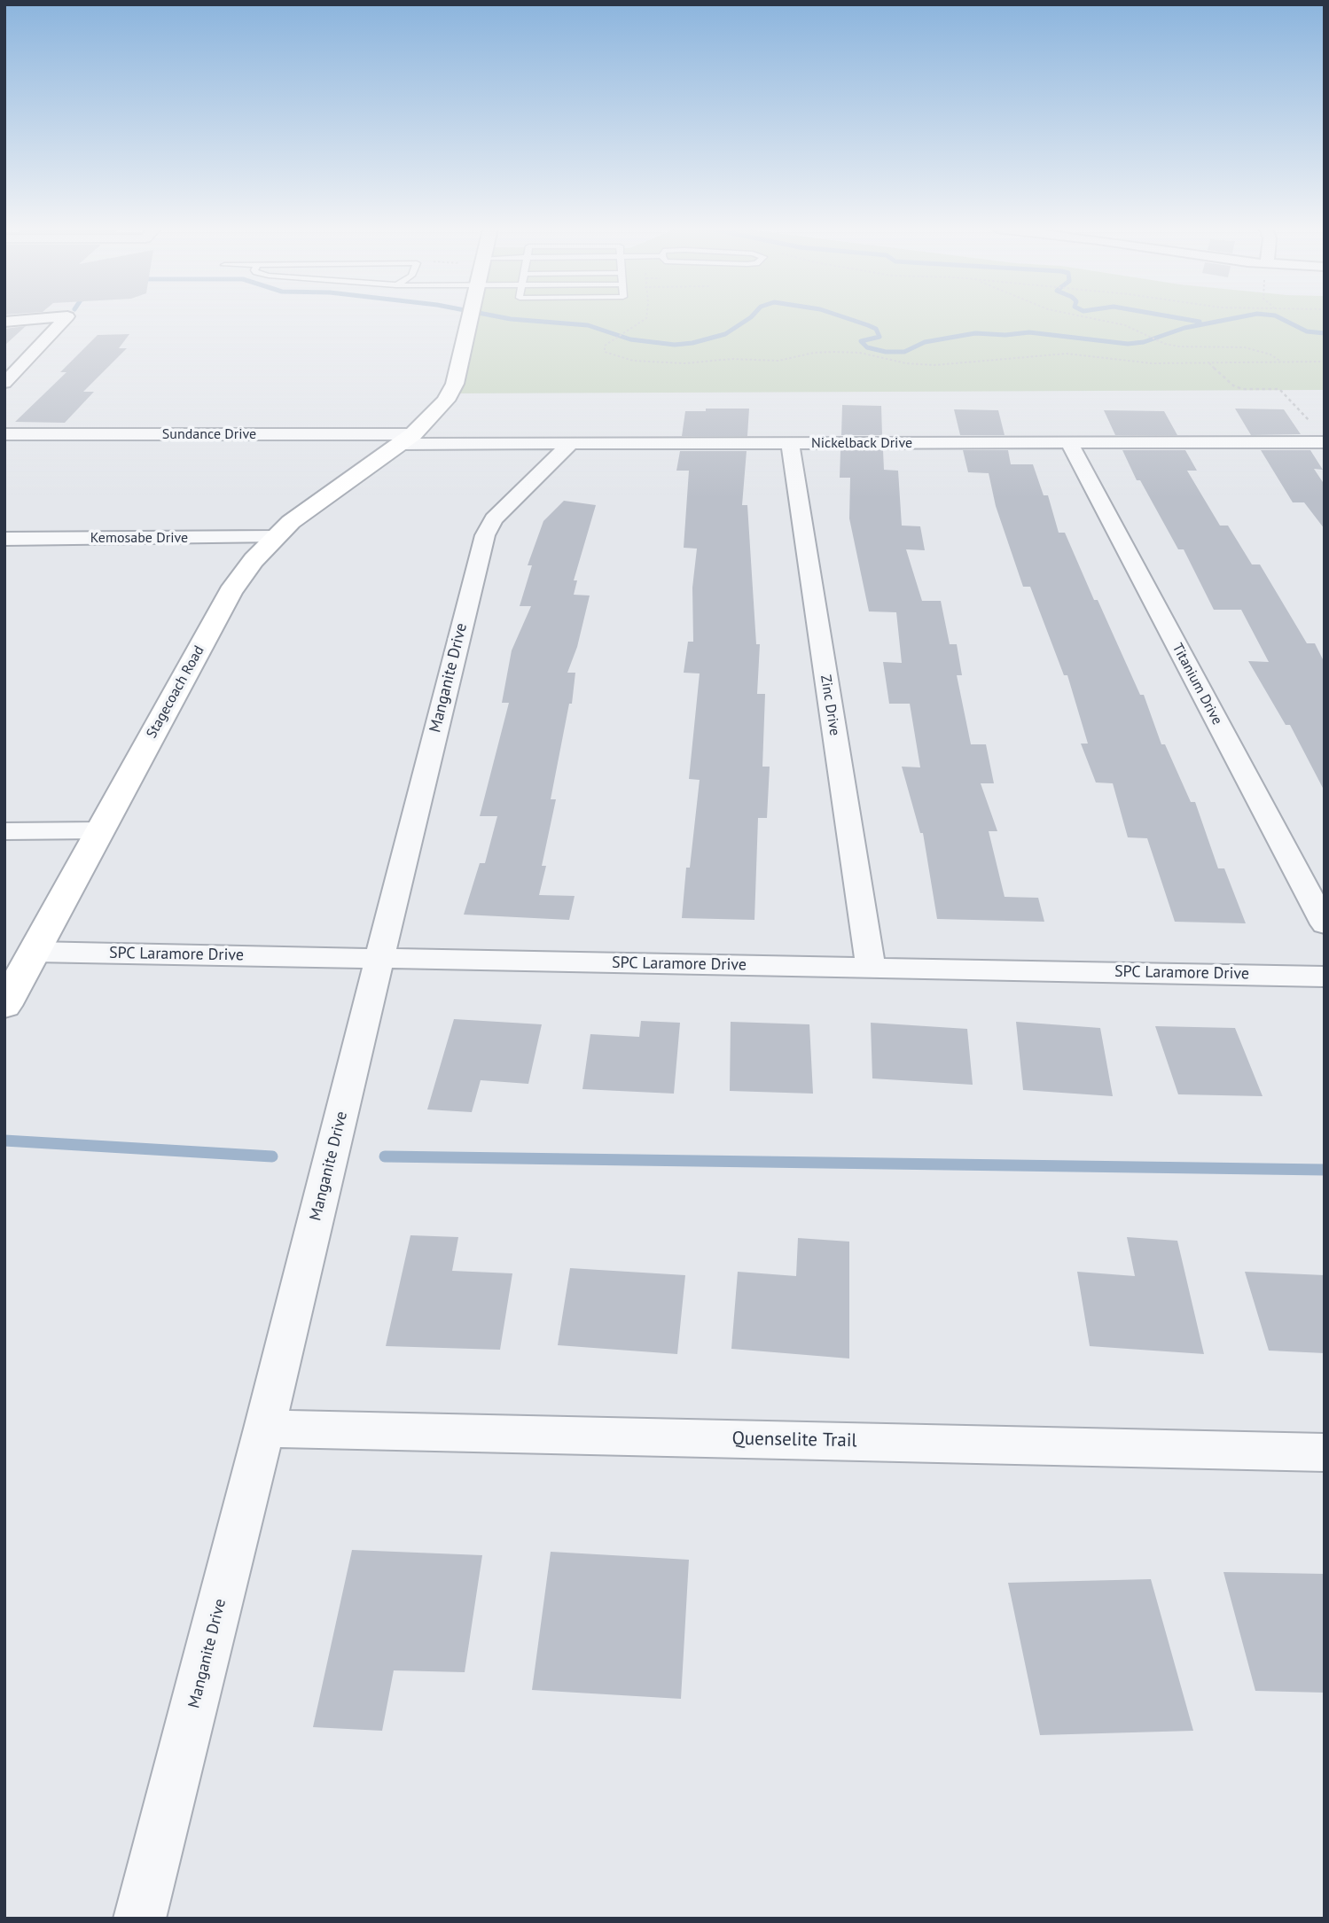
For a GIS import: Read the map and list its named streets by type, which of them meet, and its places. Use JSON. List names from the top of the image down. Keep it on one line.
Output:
{"streets":{"street":["Sundance Drive","Nickelback Drive","Kemosabe Drive","Manganite Drive","Titanium Drive","Stagecoach Road","Zinc Drive","SPC Laramore Drive","Quenselite Trail"]},"crossings":[["Sundance Drive","Nickelback Drive"],["Sundance Drive","Stagecoach Road"],["Nickelback Drive","Manganite Drive"],["Nickelback Drive","Titanium Drive"],["Nickelback Drive","Stagecoach Road"],["Nickelback Drive","Zinc Drive"],["Kemosabe Drive","Stagecoach Road"],["Manganite Drive","SPC Laramore Drive"],["Manganite Drive","Quenselite Trail"],["Stagecoach Road","SPC Laramore Drive"],["Zinc Drive","SPC Laramore Drive"]]}
